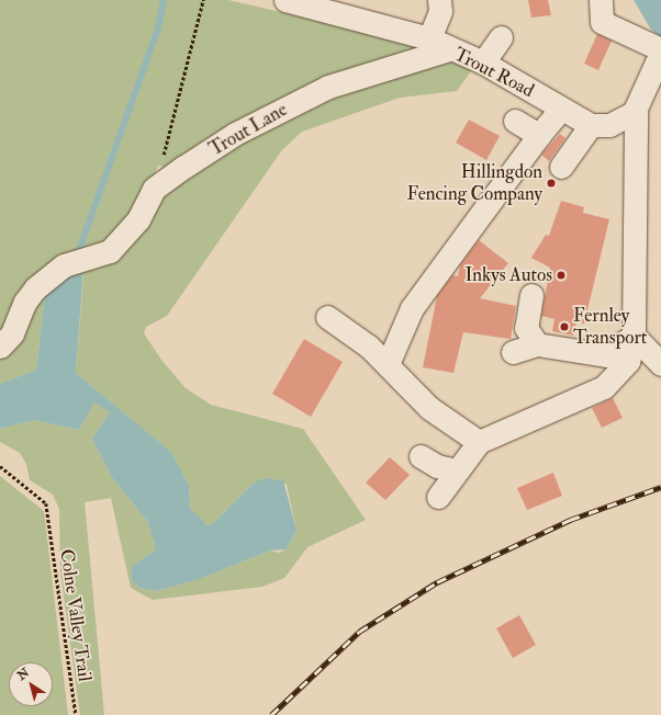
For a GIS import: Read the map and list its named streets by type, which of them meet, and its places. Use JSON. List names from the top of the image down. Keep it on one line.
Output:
{"streets":{"street":["Trout Road","Trout Lane"],"path":["Colne Valley Trail"]},"crossings":[["Trout Road","Trout Lane"]],"places":["Hillingdon Fencing Company","Inkys Autos","Fernley Transport"],"north":"top left"}
